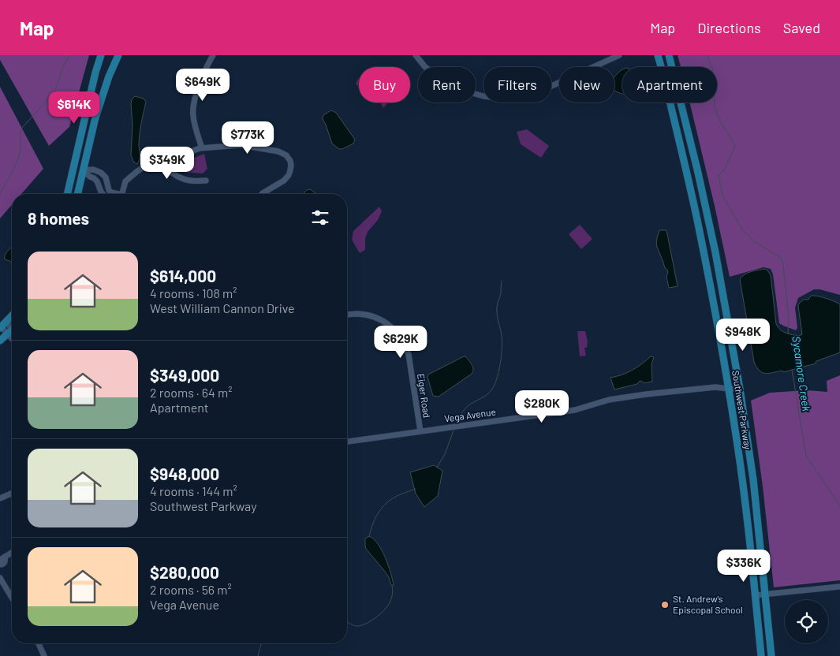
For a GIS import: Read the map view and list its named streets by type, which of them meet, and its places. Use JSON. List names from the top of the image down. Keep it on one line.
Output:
{"streets":{"main road":["Southwest Parkway"],"street":["Eiger Road","Vega Avenue"]},"crossings":[["Eiger Road","Vega Avenue"],["Southwest Parkway","Vega Avenue"]],"water":["Sycamore Creek"],"places":["St. Andrew's Episcopal School"],"page":{"header":"Map","nav":["Map","Directions","Saved"],"chip":["Buy","Rent","Filters","New","Apartment"],"price":["$649K","$614K","$773K","$349K","$948K","$629K","$280K","$336K"],"heading":"8 homes","list":[{"name":"$614,000","note":"4 rooms · 108 m² · West William Cannon Drive"},{"name":"$349,000","note":"2 rooms · 64 m² · Apartment"},{"name":"$948,000","note":"4 rooms · 144 m² · Southwest Parkway"},{"name":"$280,000","note":"2 rooms · 56 m² · Vega Avenue"}]}}
